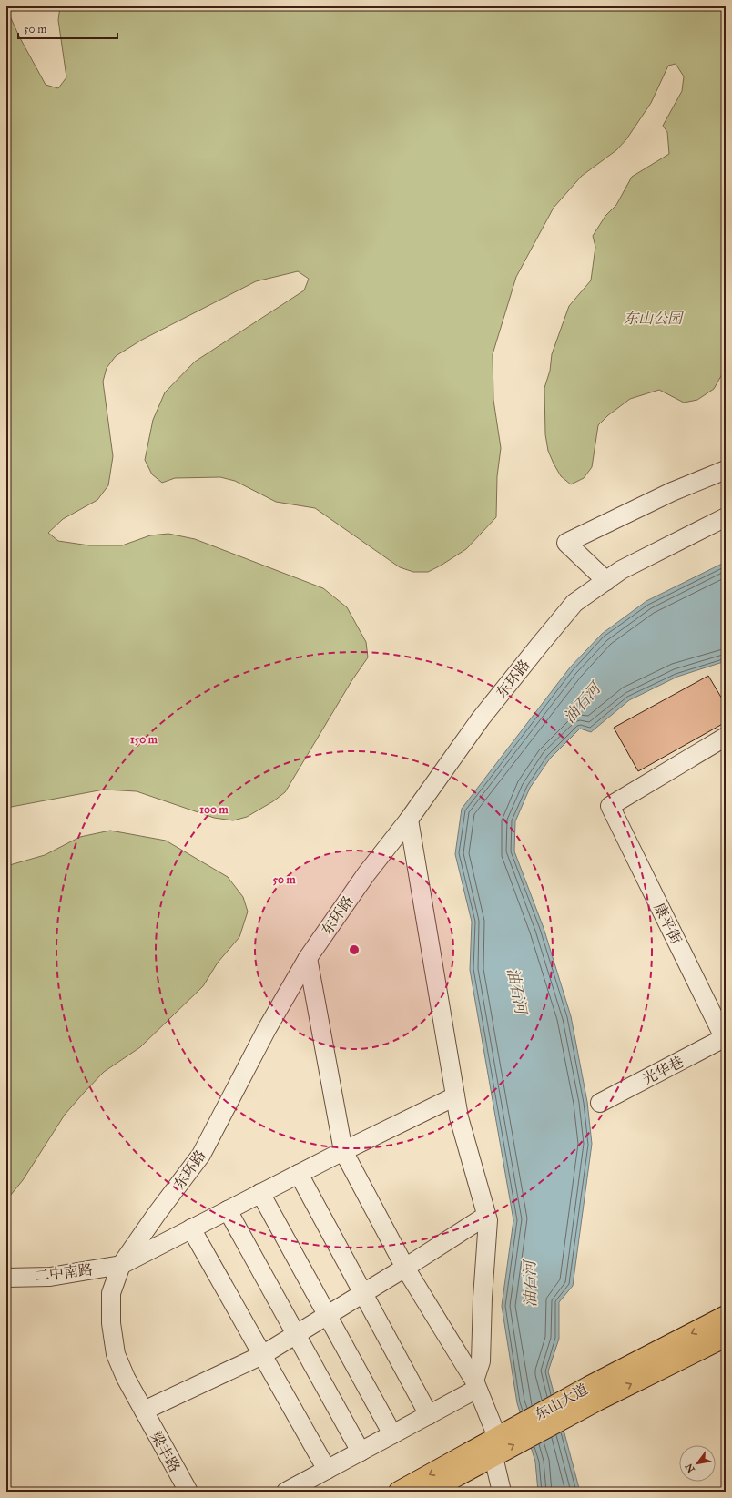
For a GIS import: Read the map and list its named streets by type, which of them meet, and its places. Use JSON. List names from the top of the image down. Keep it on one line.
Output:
{"streets":{"main road":["东山大道"],"street":["东环路","康平街","光华巷","二中南路","梁丰路"]},"crossings":[["东环路","二中南路"],["东环路","梁丰路"],["康平街","光华巷"]],"water":["油石河"],"parks":["东山公园"],"scale_bar":"50 m","north":"bottom left","rings":["150 m","100 m","50 m"]}
